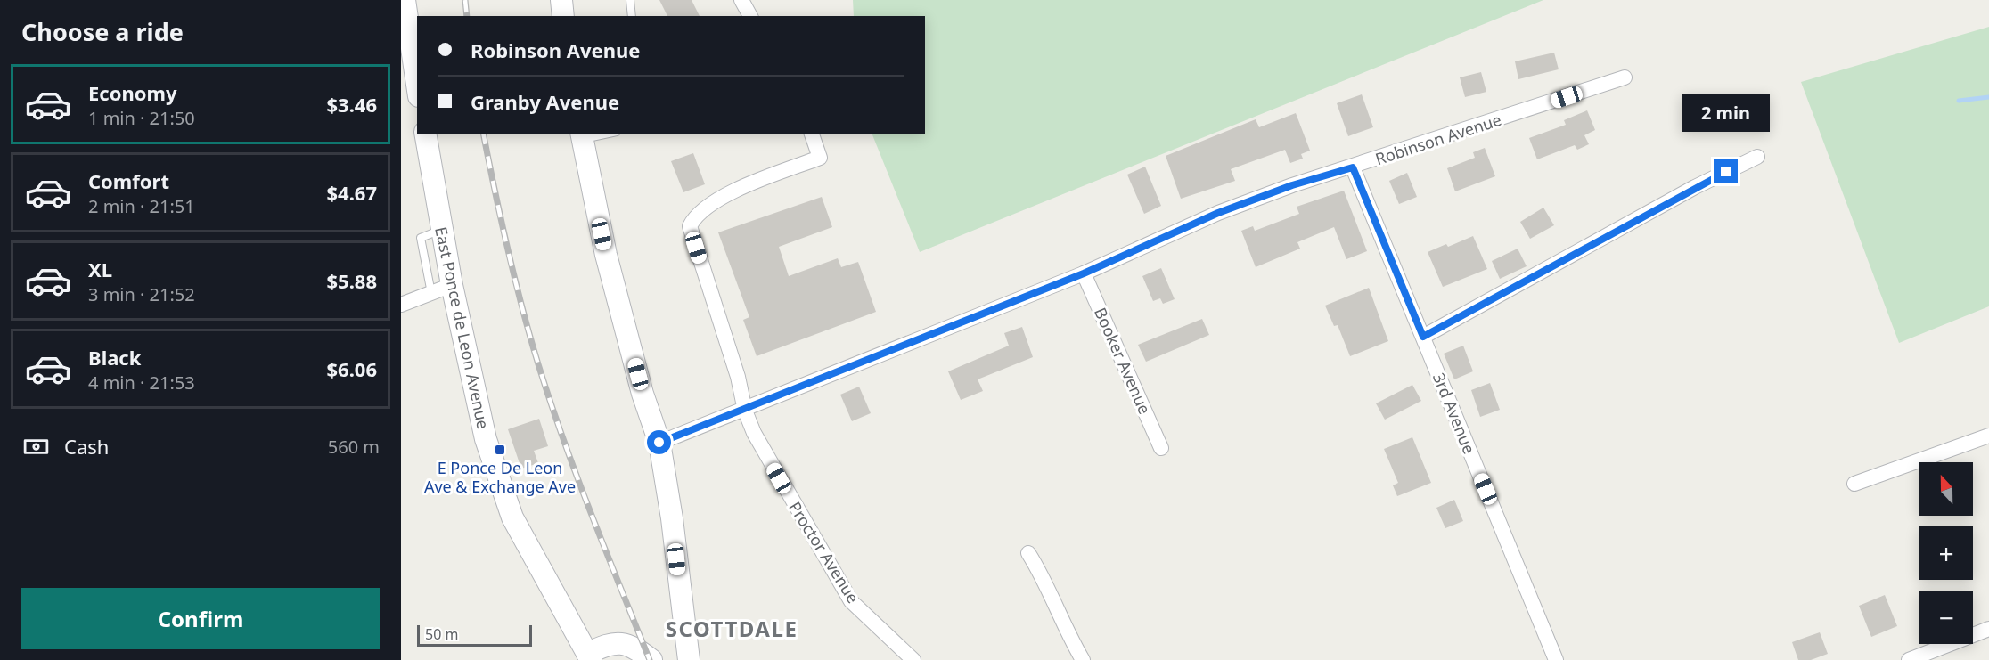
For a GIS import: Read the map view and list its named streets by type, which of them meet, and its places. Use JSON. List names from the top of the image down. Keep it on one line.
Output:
{"streets":{"main road":["East Ponce de Leon Avenue"],"street":["Robinson Avenue","Booker Avenue","3rd Avenue","Proctor Avenue"]},"crossings":[["Robinson Avenue","Booker Avenue"],["Robinson Avenue","3rd Avenue"],["Robinson Avenue","Proctor Avenue"]],"districts":["SCOTTDALE"],"places":{"transit":["E Ponce De Leon Ave & Exchange Ave"]},"scale_bar":"50 m","north":"top","page":{"heading":"Choose a ride","banner":["Robinson Avenue","Granby Avenue"],"list":[{"name":"Economy","note":"1 min · 21:50","value":"$3.46"},{"name":"Comfort","note":"2 min · 21:51","value":"$4.67"},{"name":"XL","note":"3 min · 21:52","value":"$5.88"},{"name":"Black","note":"4 min · 21:53","value":"$6.06"}],"bubble":"2 min","pay":["Cash","560 m"],"map_buttons":["+","−"],"buttons":"Confirm","scale":"50 m"}}
